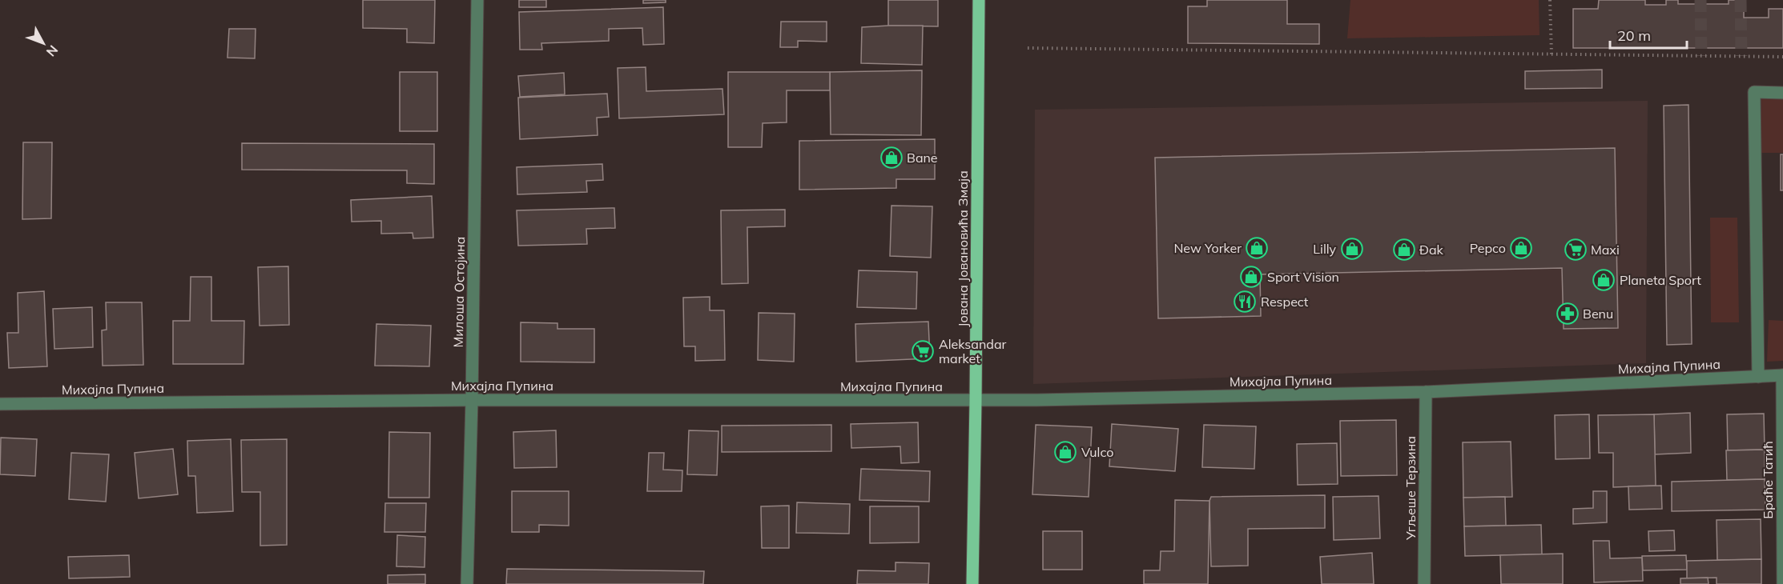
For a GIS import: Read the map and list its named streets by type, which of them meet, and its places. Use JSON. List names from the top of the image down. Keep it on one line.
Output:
{"streets":{"main road":["Јована Јовановића Змаја"],"street":["Милоша Остојина","Михајла Пупина","Браће Татић","Угљеше Терзина"]},"crossings":[["Јована Јовановића Змаја","Михајла Пупина"],["Милоша Остојина","Михајла Пупина"],["Михајла Пупина","Браће Татић"],["Михајла Пупина","Угљеше Терзина"]],"places":{"shop":["Bane","New Yorker","Pepco","Lilly","Đak","Sport Vision","Planeta Sport","Vulco"],"supermarket":["Maxi","Aleksandar market"],"restaurant":["Respect"],"pharmacy":["Benu"]},"scale_bar":"20 m","north":"bottom right"}
